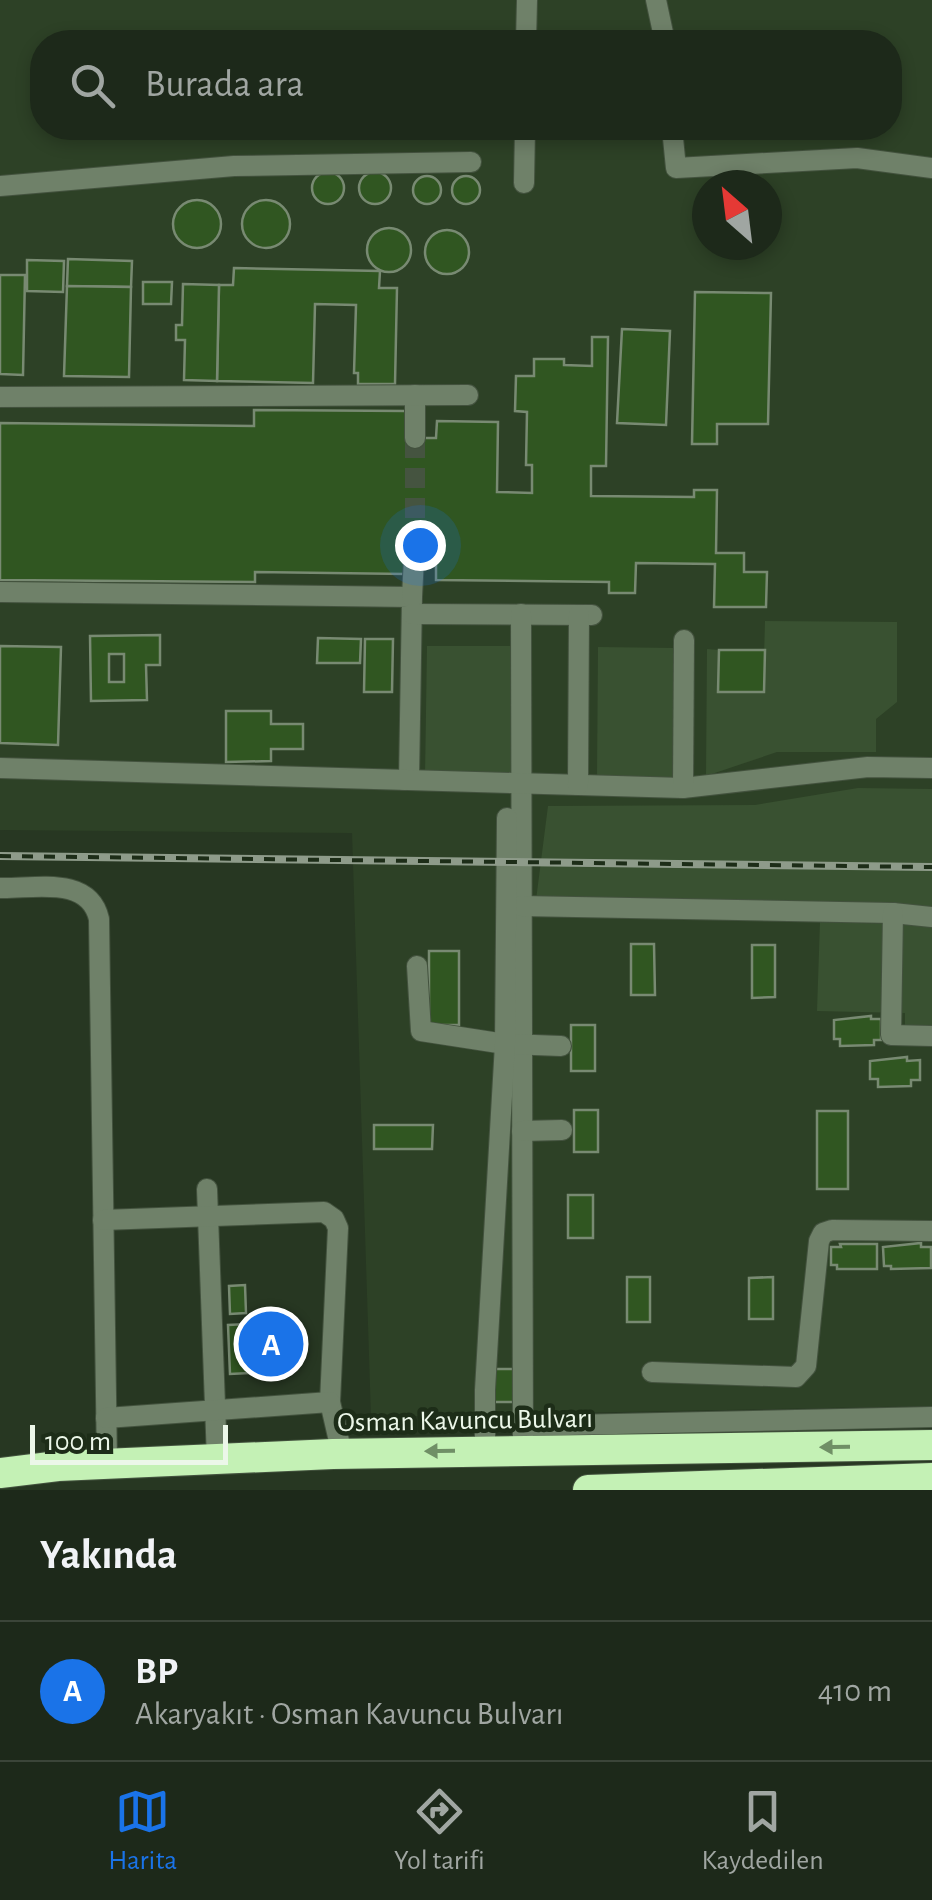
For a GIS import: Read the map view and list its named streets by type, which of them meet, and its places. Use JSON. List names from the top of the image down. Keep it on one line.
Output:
{"streets":{"highway":["Osman Kavuncu Bulvarı"]},"scale_bar":"100 m","north":"top left","page":{"search":"Burada ara","pins":"A","scale":"100 m","heading":"Yakında","list":[{"mark":"A","name":"BP","note":"Akaryakıt · Osman Kavuncu Bulvarı","value":"410 m"}],"nav":["Harita","Yol tarifi","Kaydedilen"]}}
